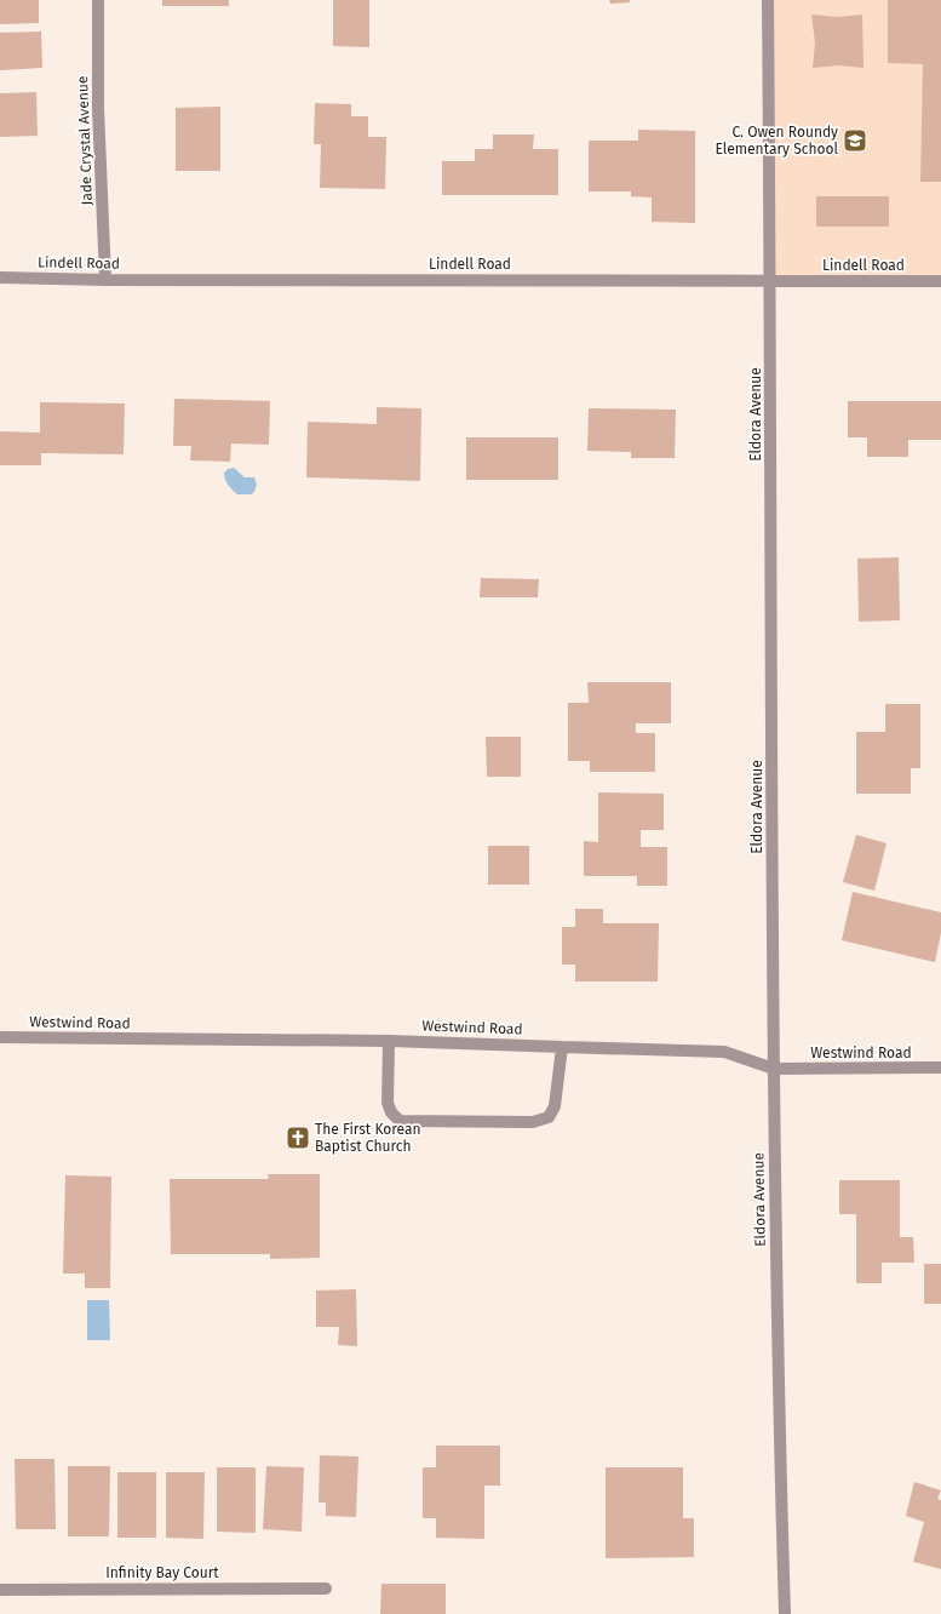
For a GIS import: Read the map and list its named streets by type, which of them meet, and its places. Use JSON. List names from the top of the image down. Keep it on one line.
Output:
{"streets":{"street":["Jade Crystal Avenue","Lindell Road","Eldora Avenue","Westwind Road","Infinity Bay Court"]},"crossings":[["Jade Crystal Avenue","Lindell Road"],["Lindell Road","Eldora Avenue"],["Eldora Avenue","Westwind Road"]],"places":{"school or university":["C. Owen Roundy Elementary School"],"church":["The First Korean Baptist Church"]}}
